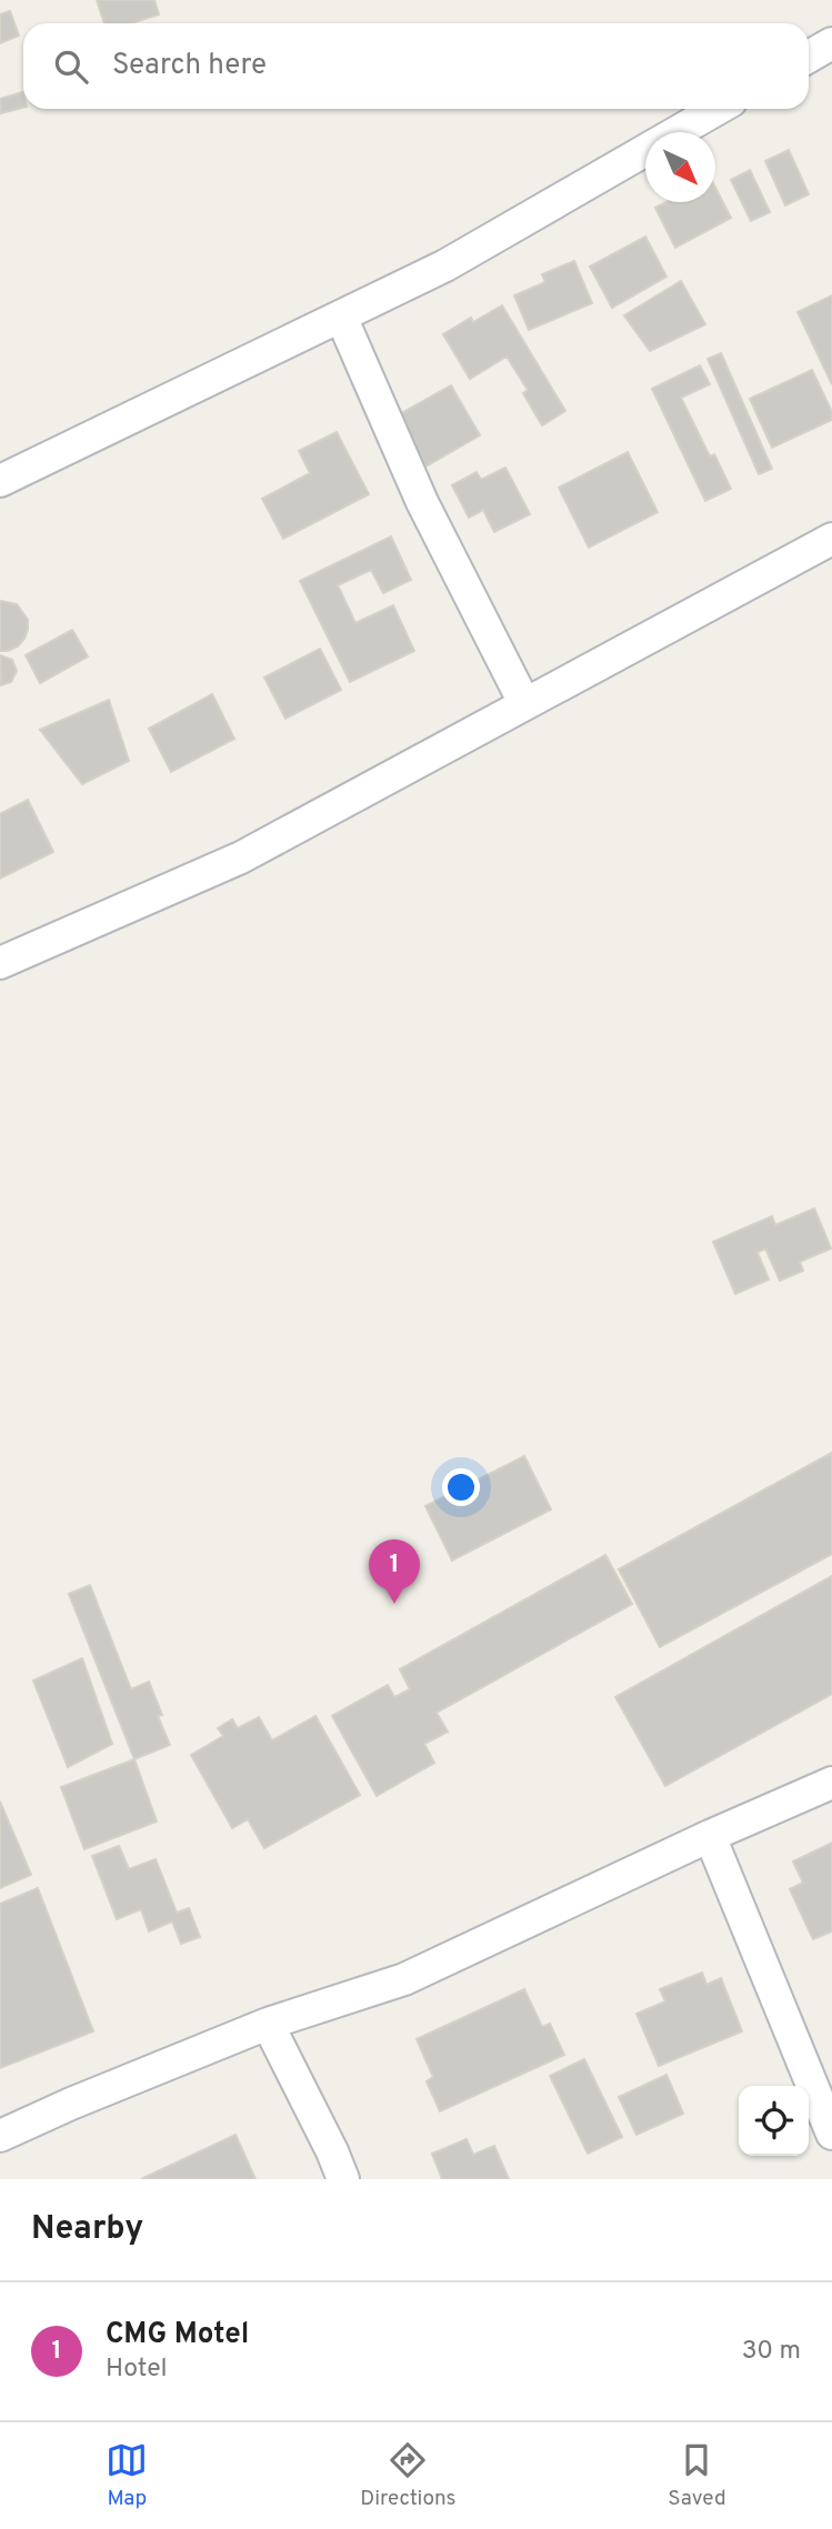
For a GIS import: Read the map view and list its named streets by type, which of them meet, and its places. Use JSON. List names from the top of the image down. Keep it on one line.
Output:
{"north":"bottom right","page":{"search":"Search here","pins":"1","heading":"Nearby","list":[{"mark":"1","name":"CMG Motel","note":"Hotel","value":"30 m"}],"nav":["Map","Directions","Saved"]}}
